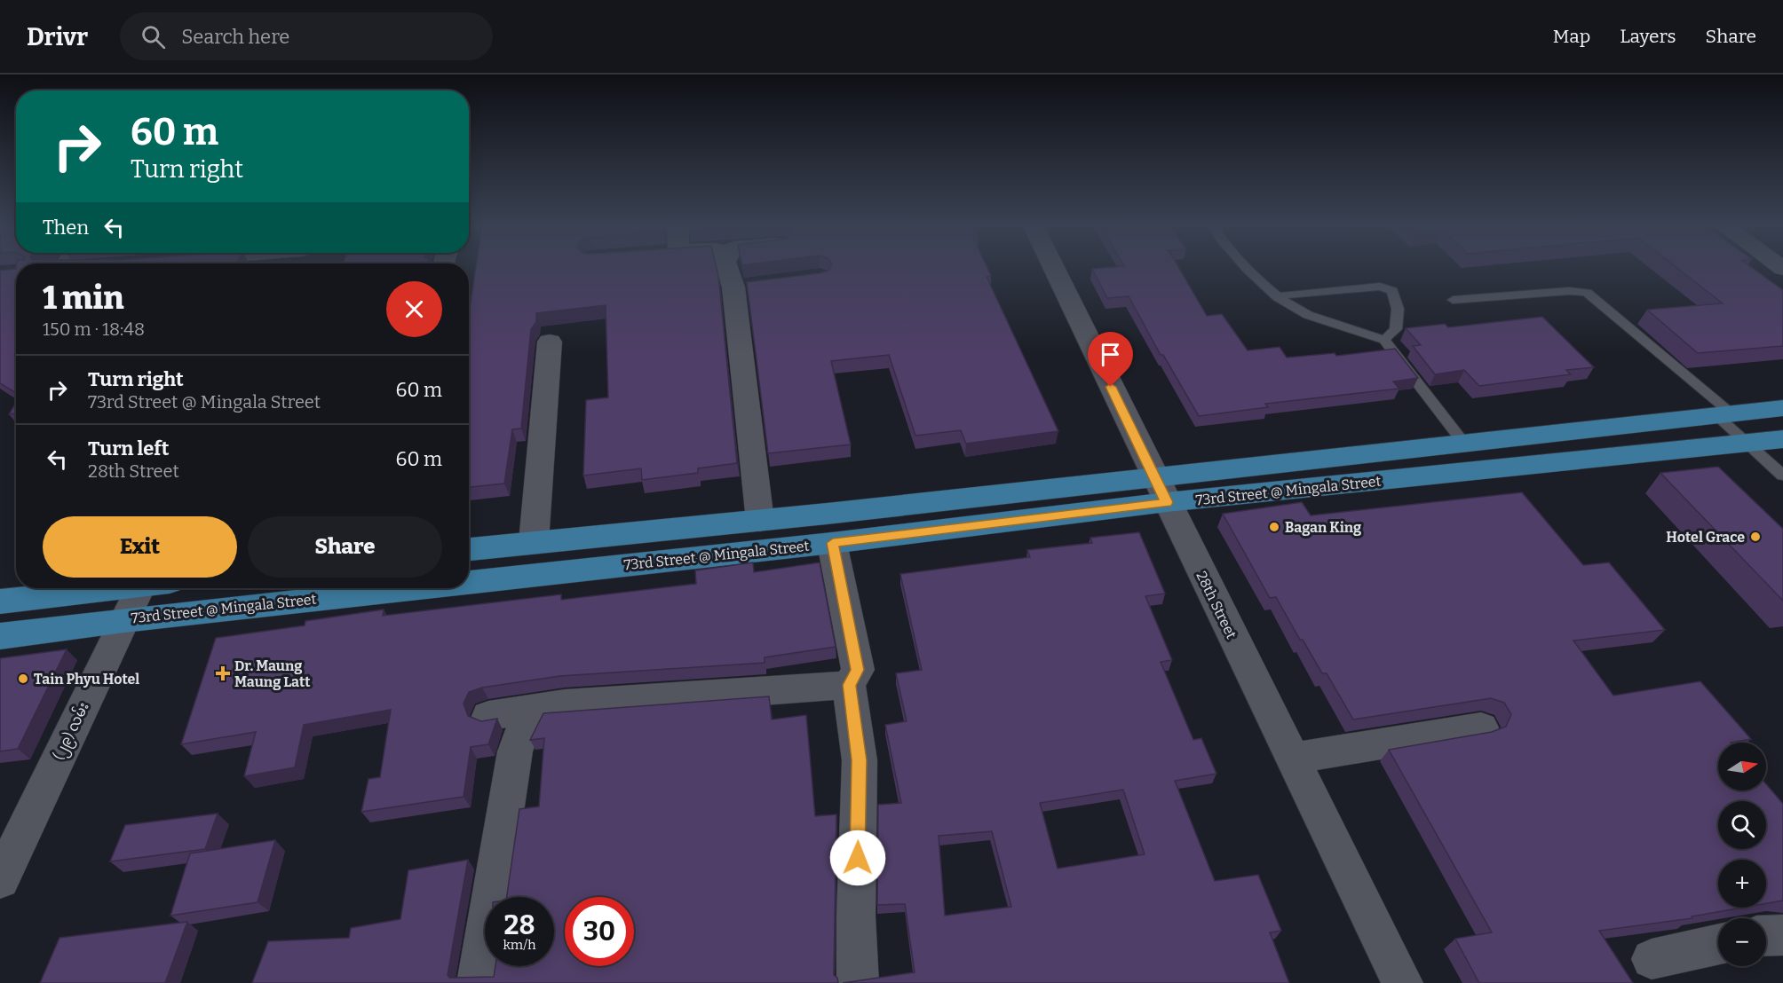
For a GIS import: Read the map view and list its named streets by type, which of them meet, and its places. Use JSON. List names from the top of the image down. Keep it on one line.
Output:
{"streets":{"main road":["73rd Street @ Mingala Street"],"street":["28th Street","(၂၉) လမ်း"]},"crossings":[["73rd Street @ Mingala Street","28th Street"],["73rd Street @ Mingala Street","(၂၉) လမ်း"]],"places":{"other":["Bagan King","Hotel Grace","Tain Phyu Hotel"],"health":["Dr. Maung Maung Latt"]},"north":"right","page":{"header":"Drivr","search":"Search here","nav":["Map","Layers","Share"],"turn":["60 m","Turn right"],"then":"Then","heading":["1 min","150 m · 18:48"],"list":[{"name":"Turn right","note":"73rd Street @ Mingala Street","value":"60 m"},{"name":"Turn left","note":"28th Street","value":"60 m"}],"buttons":["Exit","Share"],"map_buttons":["+","−"],"speed":"28 km/h","limit":"30"}}
